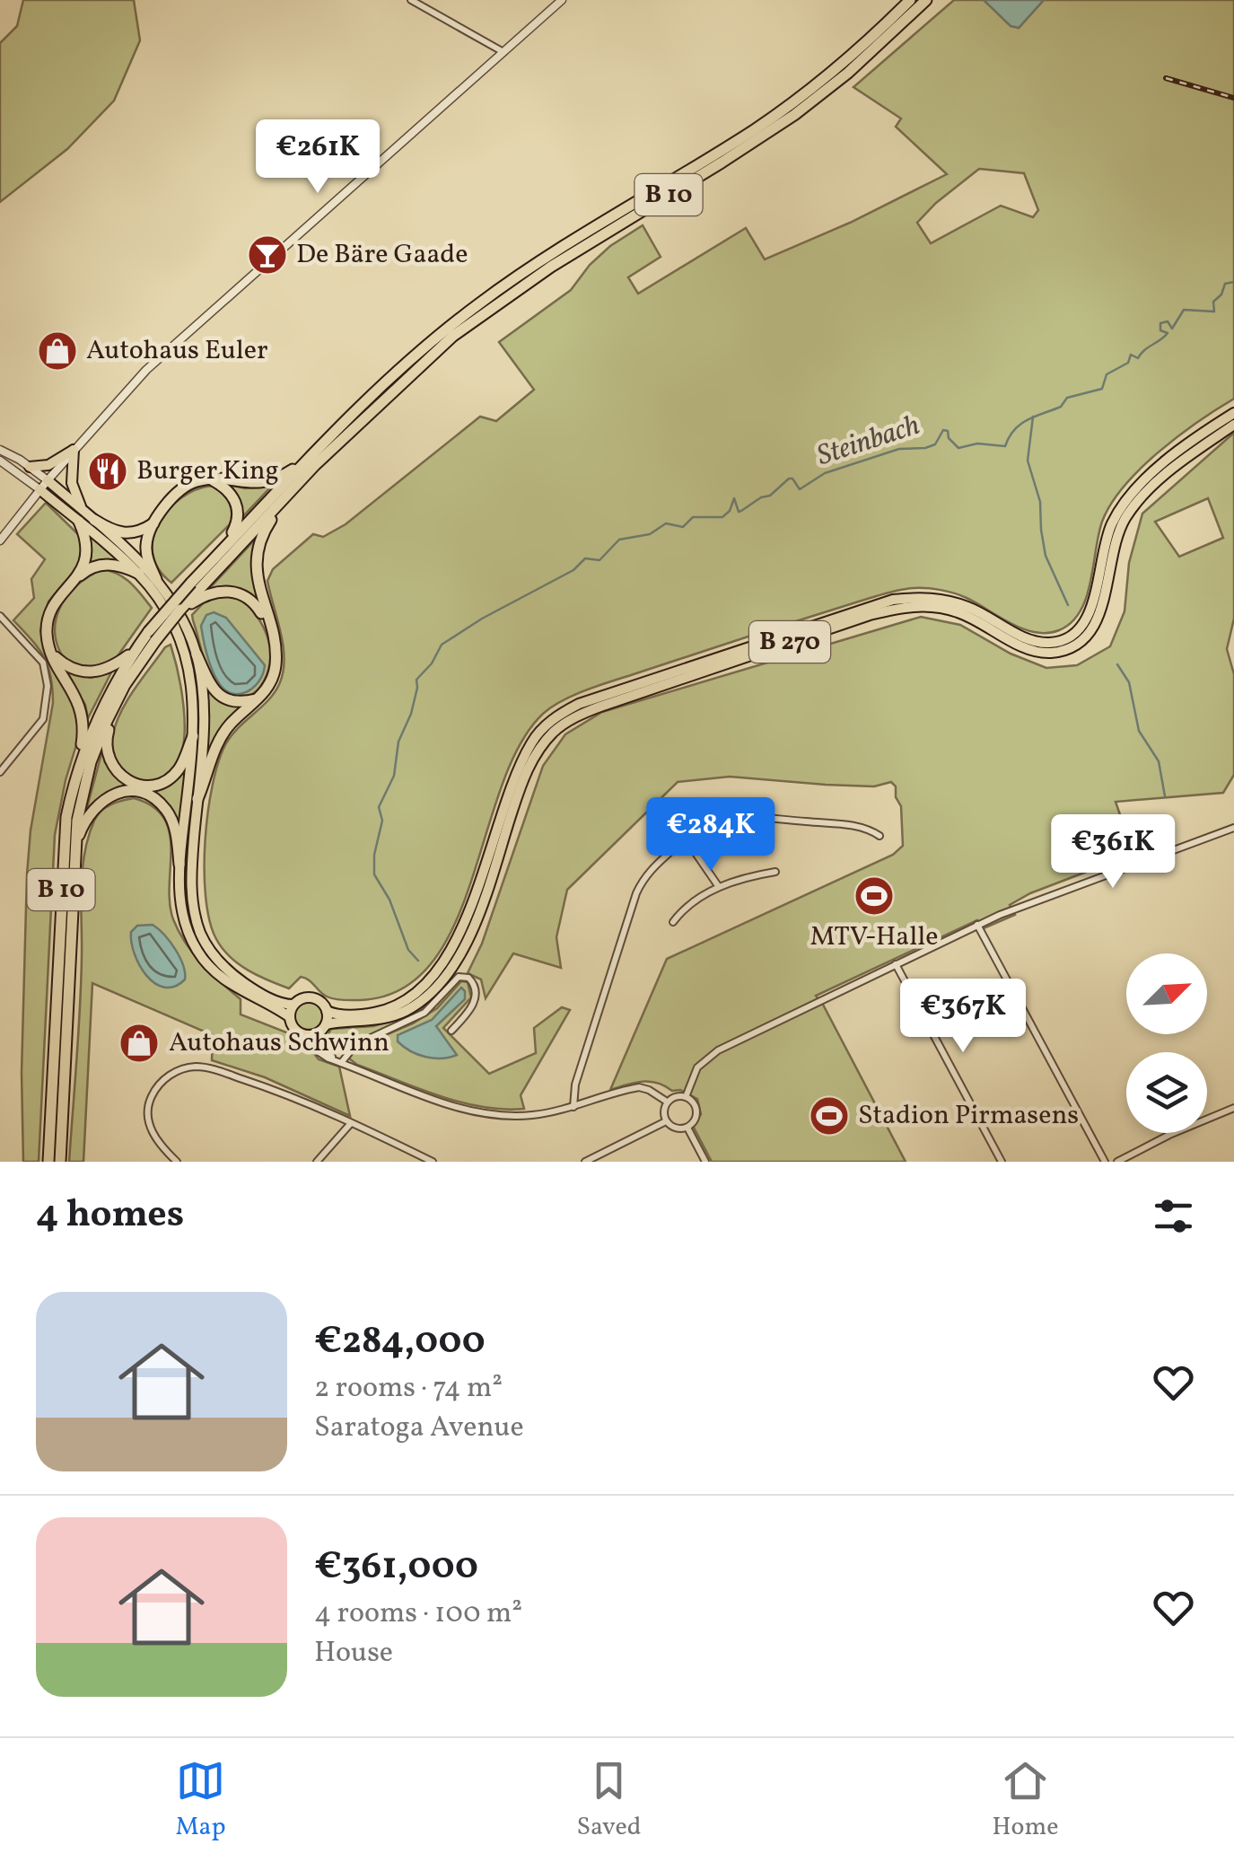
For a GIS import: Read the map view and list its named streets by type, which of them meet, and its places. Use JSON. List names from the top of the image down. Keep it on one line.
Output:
{"streets":{"highway":["B 10"],"main road":["B 270"]},"water":["Steinbach"],"places":{"bar":["De Bäre Gaade"],"shop":["Autohaus Euler","Autohaus Schwinn"],"restaurant":["Burger King"],"sports":["MTV-Halle","Stadion Pirmasens"]},"north":"top right","page":{"price":["€261K","€284K","€361K","€367K"],"heading":"4 homes","list":[{"name":"€284,000","note":"2 rooms · 74 m² · Saratoga Avenue"},{"name":"€361,000","note":"4 rooms · 100 m² · House"}],"tabs":["Map","Saved","Home"]}}
